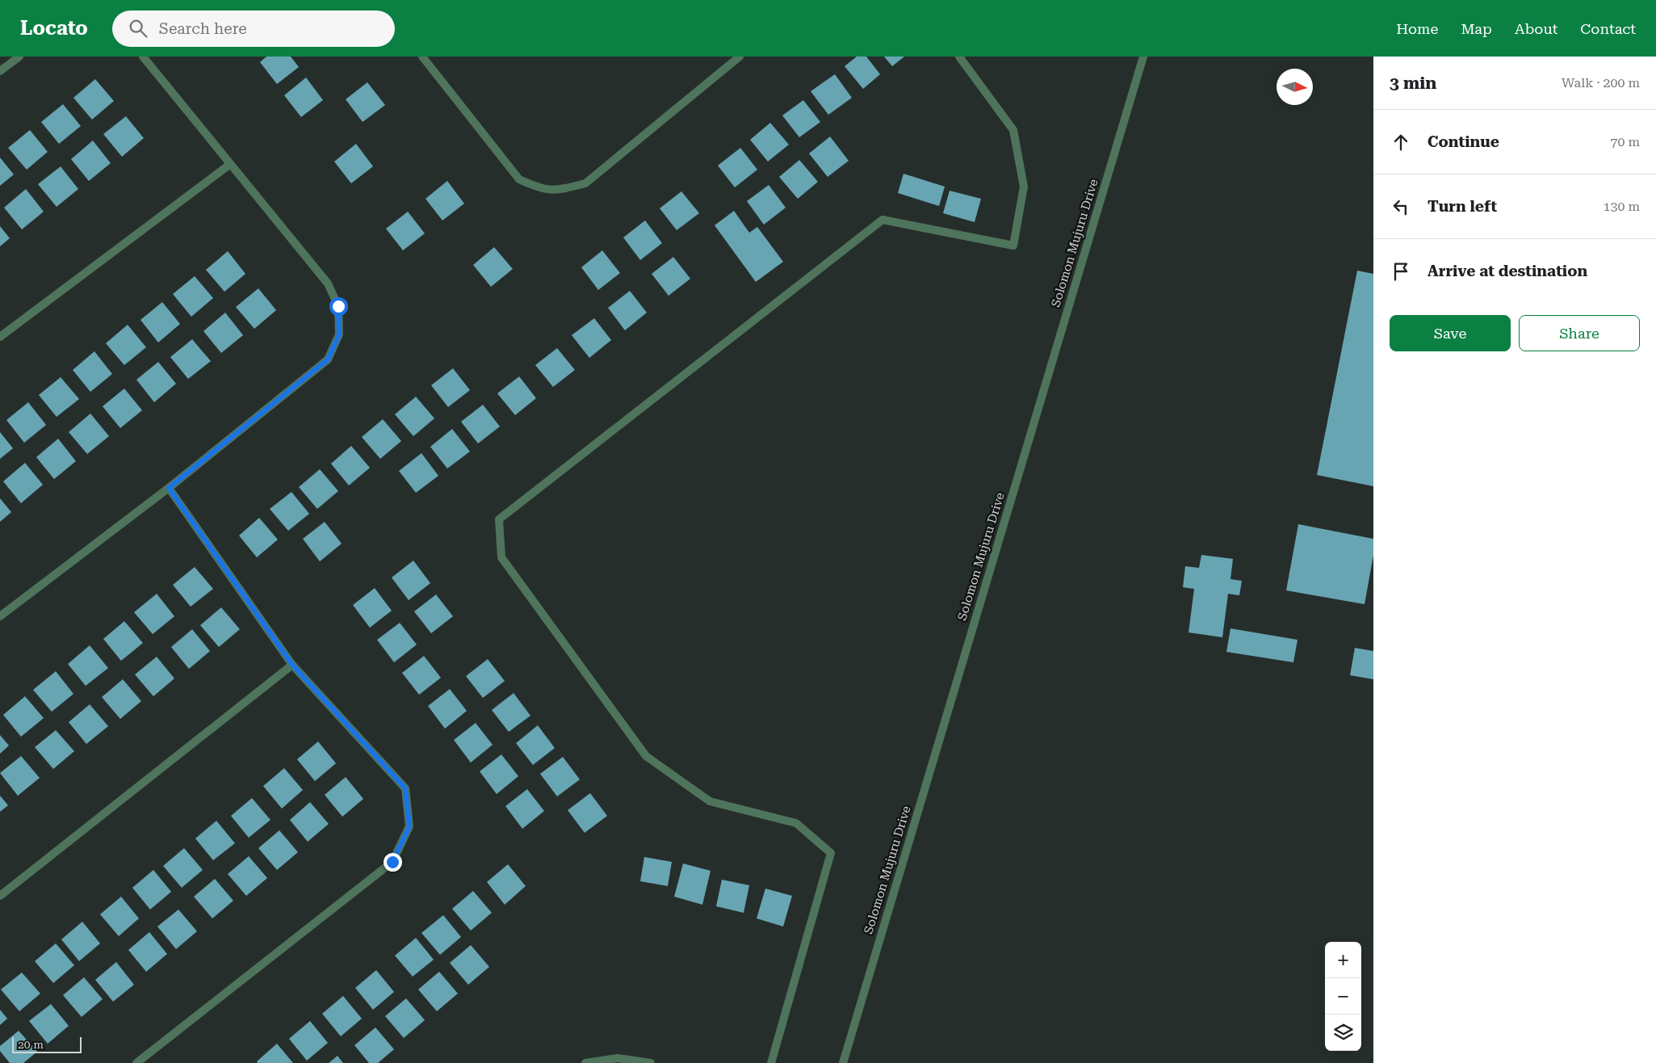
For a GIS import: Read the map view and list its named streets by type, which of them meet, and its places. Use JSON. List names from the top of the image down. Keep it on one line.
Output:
{"streets":{"street":["Solomon Mujuru Drive"]},"scale_bar":"20 m","north":"right","page":{"header":"Locato","search":"Search here","nav":["Home","Map","About","Contact"],"heading":["3 min","Walk · 200 m"],"list":[["Continue","70 m"],["Turn left","130 m"],"Arrive at destination"],"buttons":["Save","Share"],"map_buttons":["+","−"],"scale":"20 m"}}
